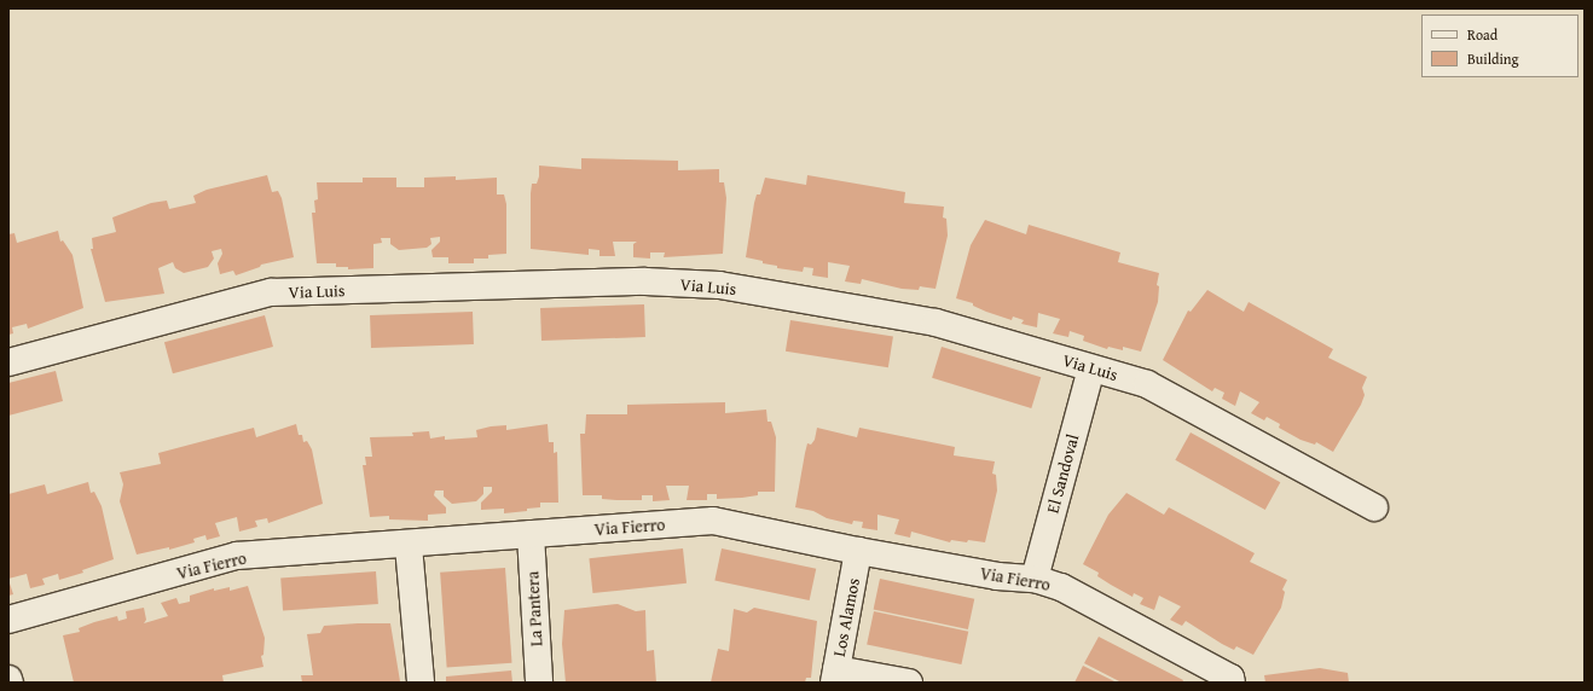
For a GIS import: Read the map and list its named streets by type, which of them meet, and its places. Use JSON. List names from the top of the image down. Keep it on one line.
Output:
{"streets":{"street":["Via Luis","El Sandoval","Via Fierro","La Pantera","Los Alamos"]},"crossings":[["Via Luis","El Sandoval"],["El Sandoval","Via Fierro"],["Via Fierro","La Pantera"],["Via Fierro","Los Alamos"]],"legend":["Road","Building"]}
